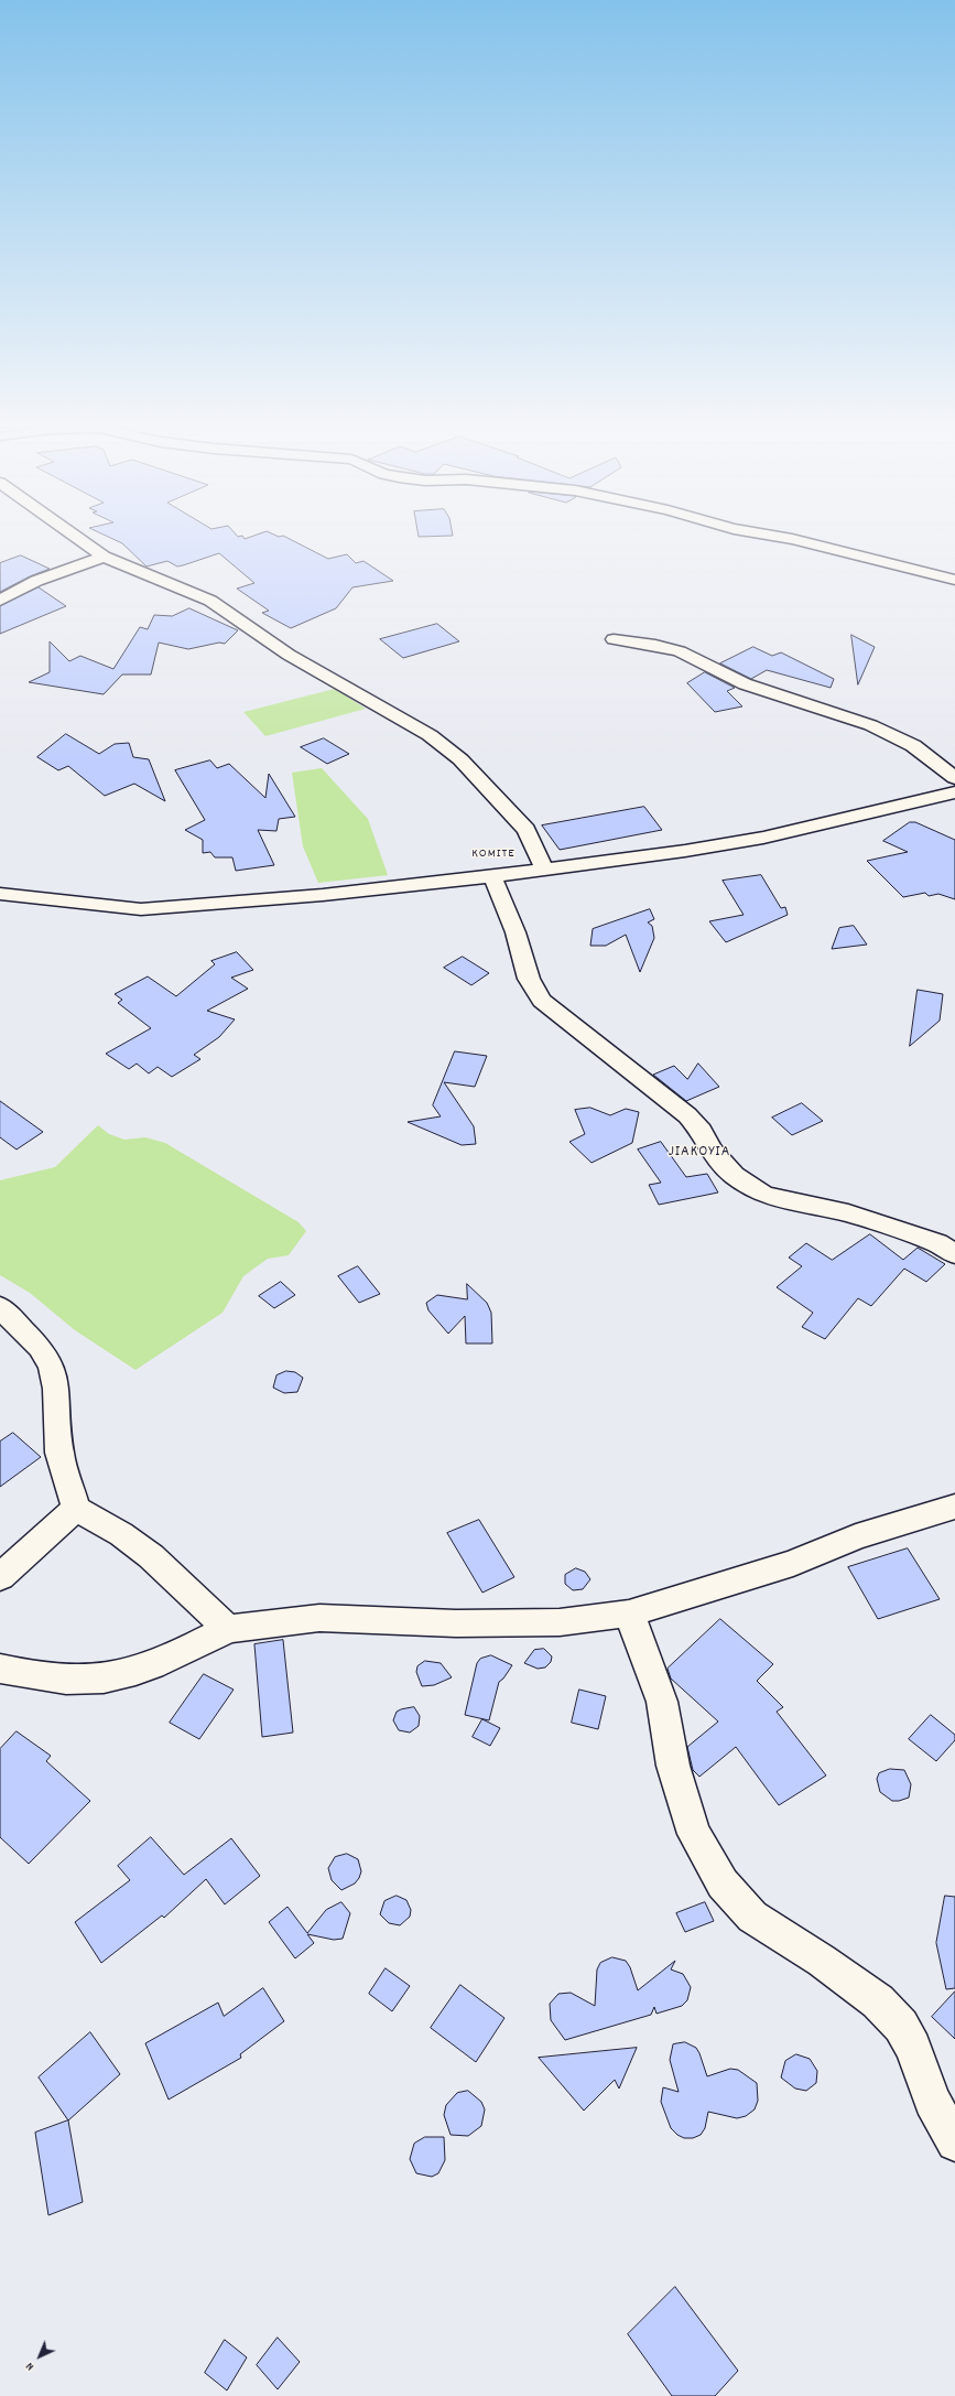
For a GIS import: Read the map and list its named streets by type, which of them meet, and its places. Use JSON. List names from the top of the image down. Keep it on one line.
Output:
{"districts":["KOMITE","JIAKOYIA"],"north":"bottom left"}
